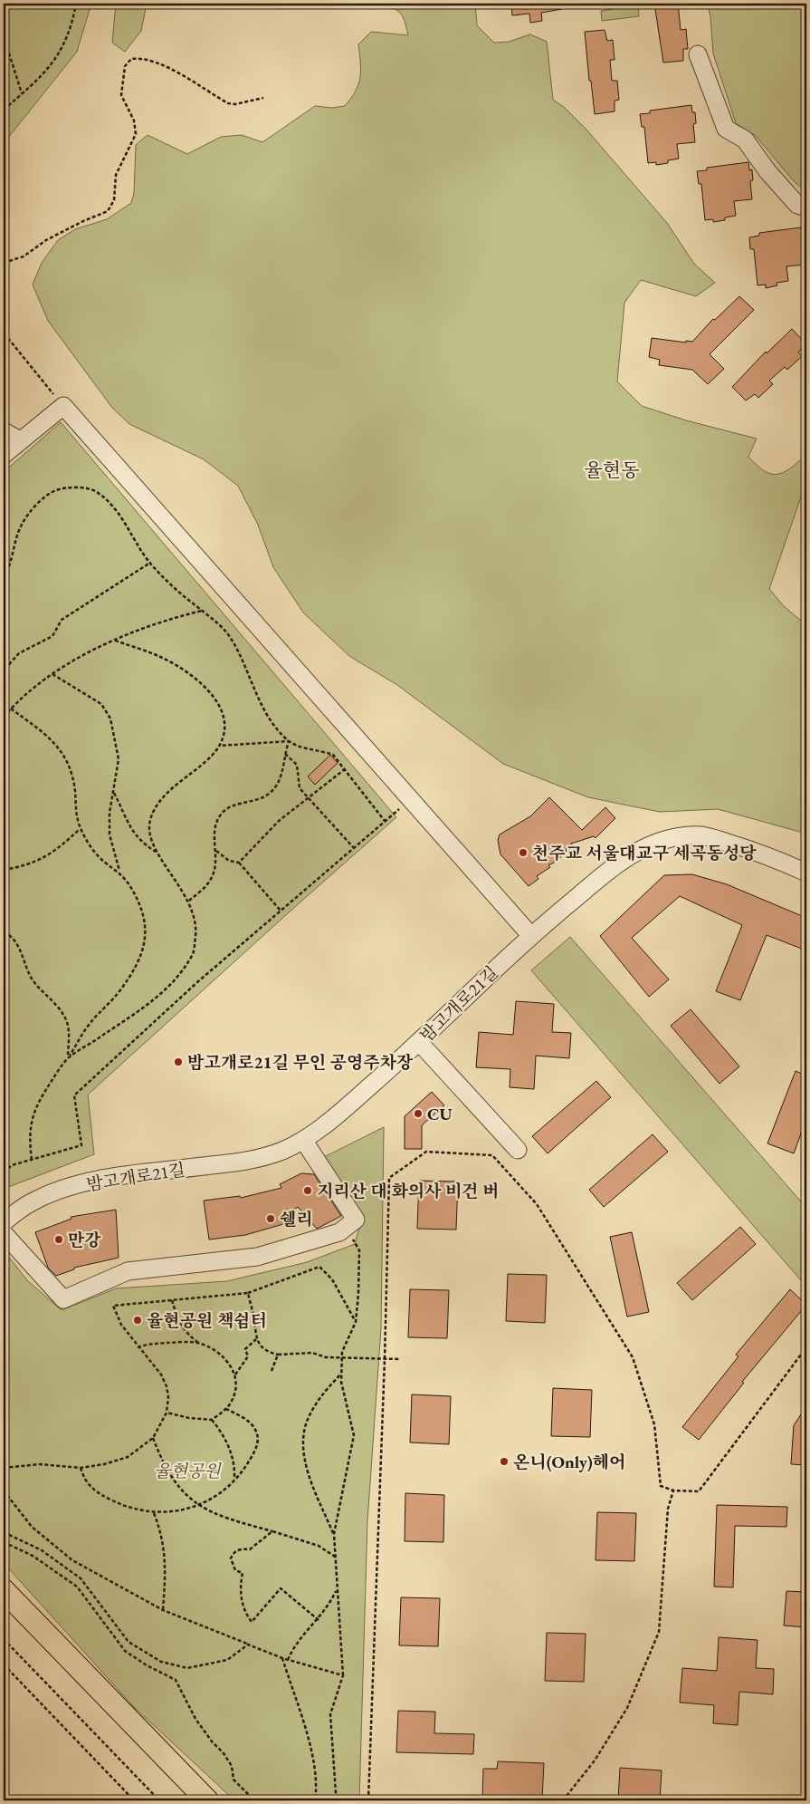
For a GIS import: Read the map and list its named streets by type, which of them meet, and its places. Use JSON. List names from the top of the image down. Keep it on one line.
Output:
{"streets":{"street":["밤고개로21길"]},"districts":["율현동"],"parks":["율현공원"],"places":["천주교 서울대교구 세곡동성당","밤고개로21길 무인 공영주차장","CU","지리산 대 화의사 비건 버","쉘리","만강","율현공원 책쉼터","온니(Only)헤어"]}
